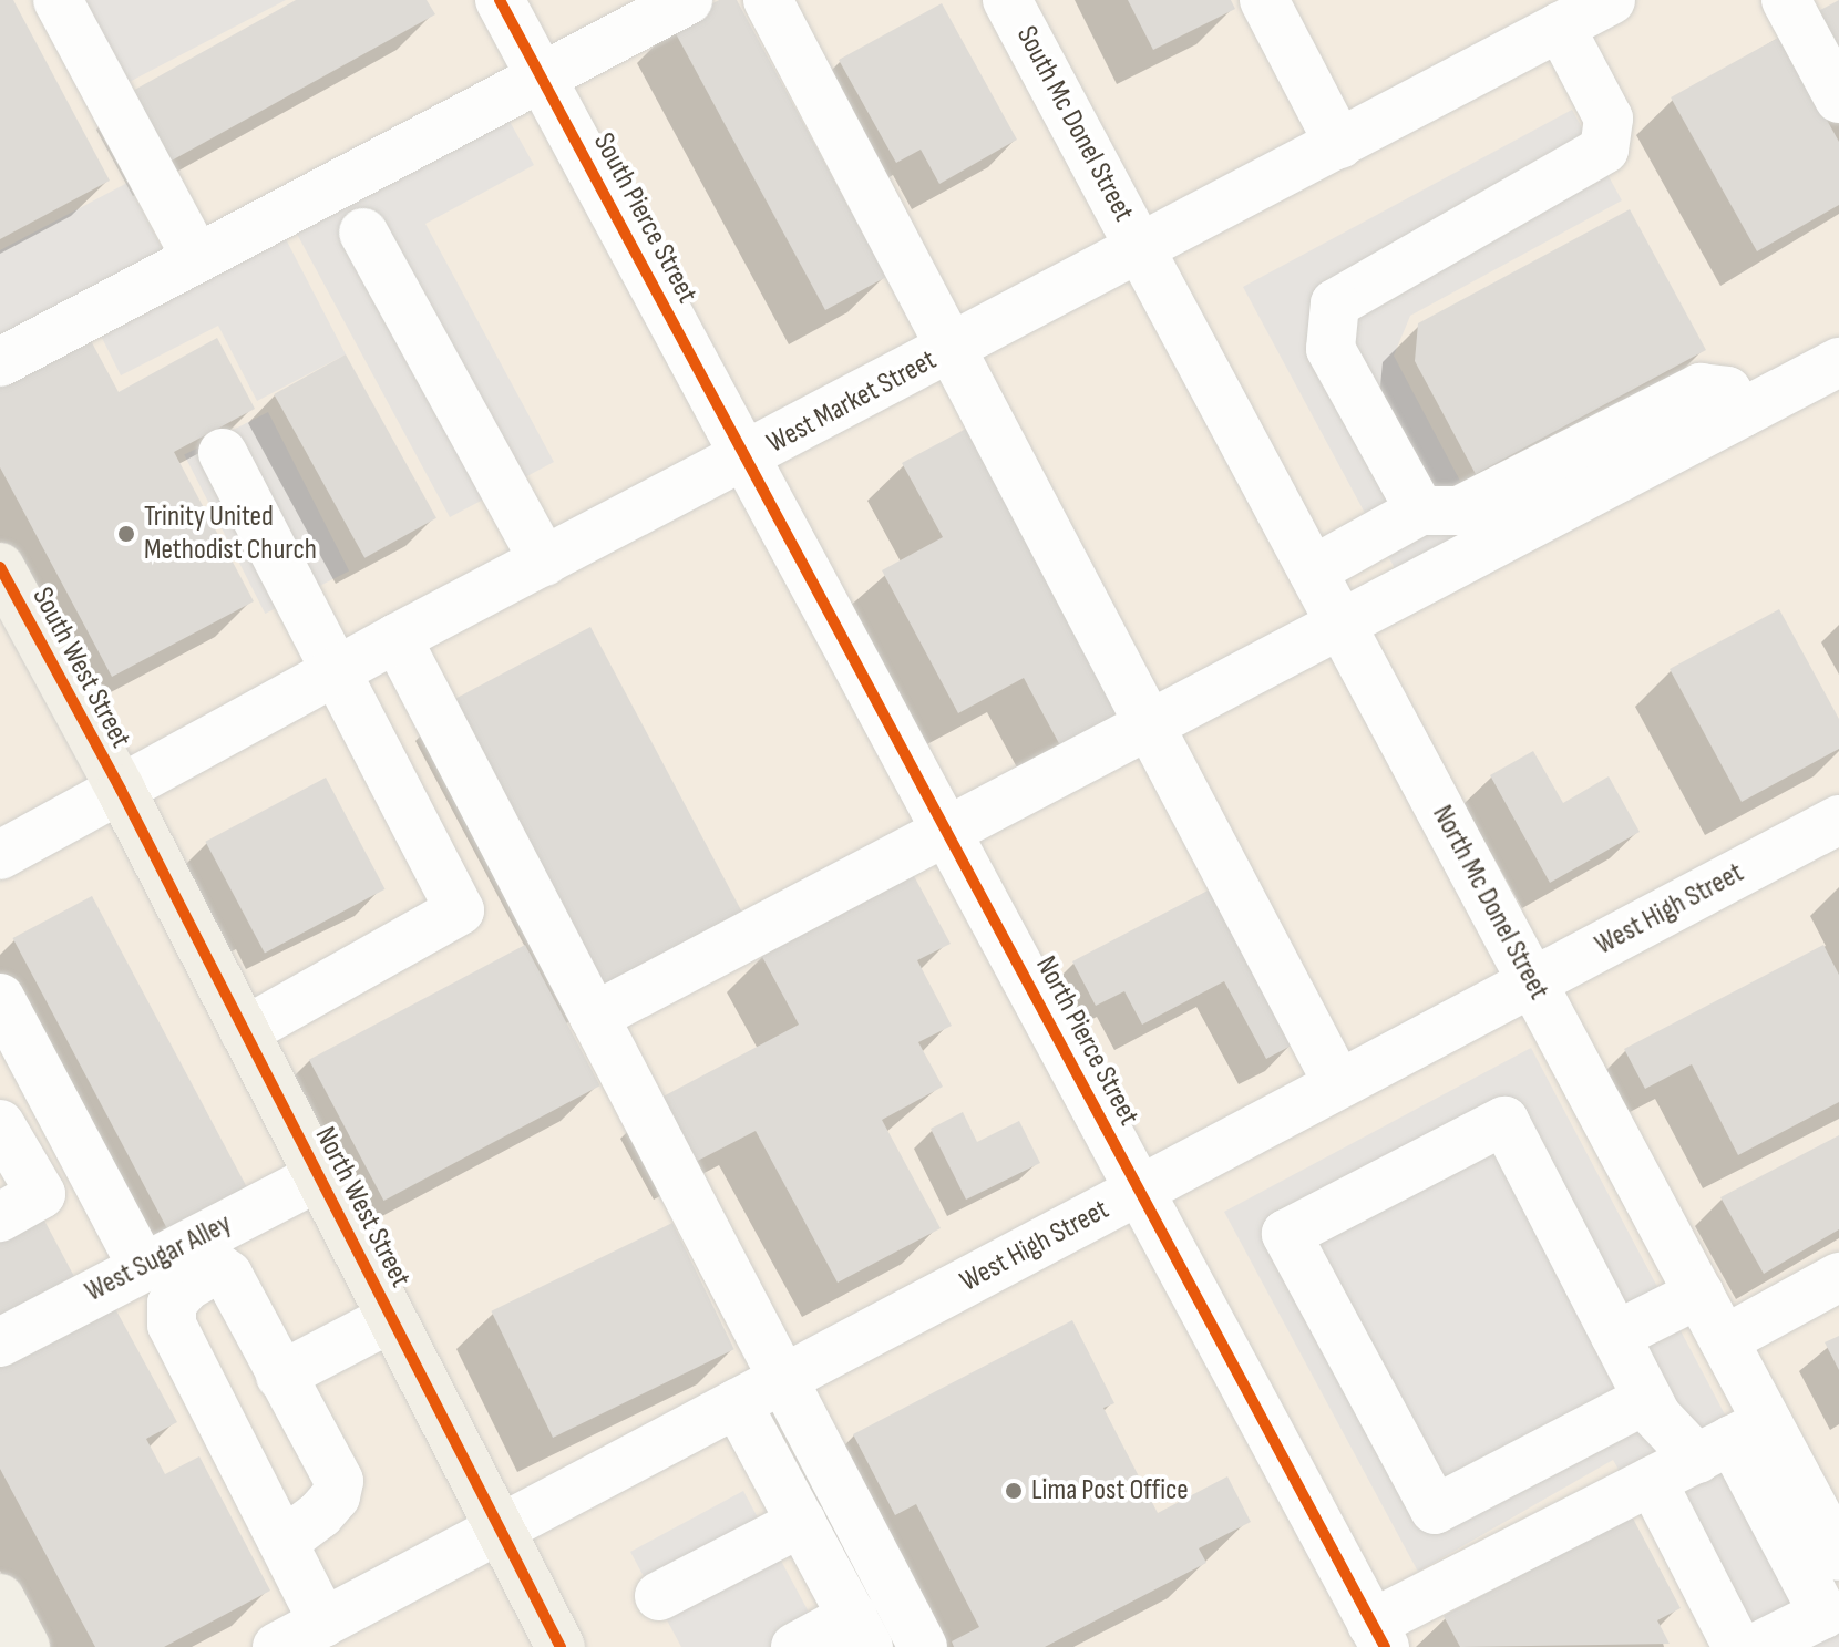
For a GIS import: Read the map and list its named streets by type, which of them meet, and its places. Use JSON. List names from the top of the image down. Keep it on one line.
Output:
{"streets":{"main road":["South West Street","North West Street"],"street":["South Mc Donel Street","South Pierce Street","West Market Street","North Mc Donel Street","West High Street","North Pierce Street","West Sugar Alley"]},"crossings":[["South Mc Donel Street","West Market Street"],["South Mc Donel Street","North Mc Donel Street"],["South Pierce Street","West Market Street"],["South Pierce Street","North Pierce Street"],["West Market Street","South West Street"],["West Market Street","North Mc Donel Street"],["West Market Street","North Pierce Street"],["West Market Street","North West Street"],["South West Street","North West Street"],["North Mc Donel Street","West High Street"],["West High Street","North Pierce Street"],["West High Street","North West Street"],["North West Street","West Sugar Alley"]],"places":["Trinity United Methodist Church","Lima Post Office"]}
